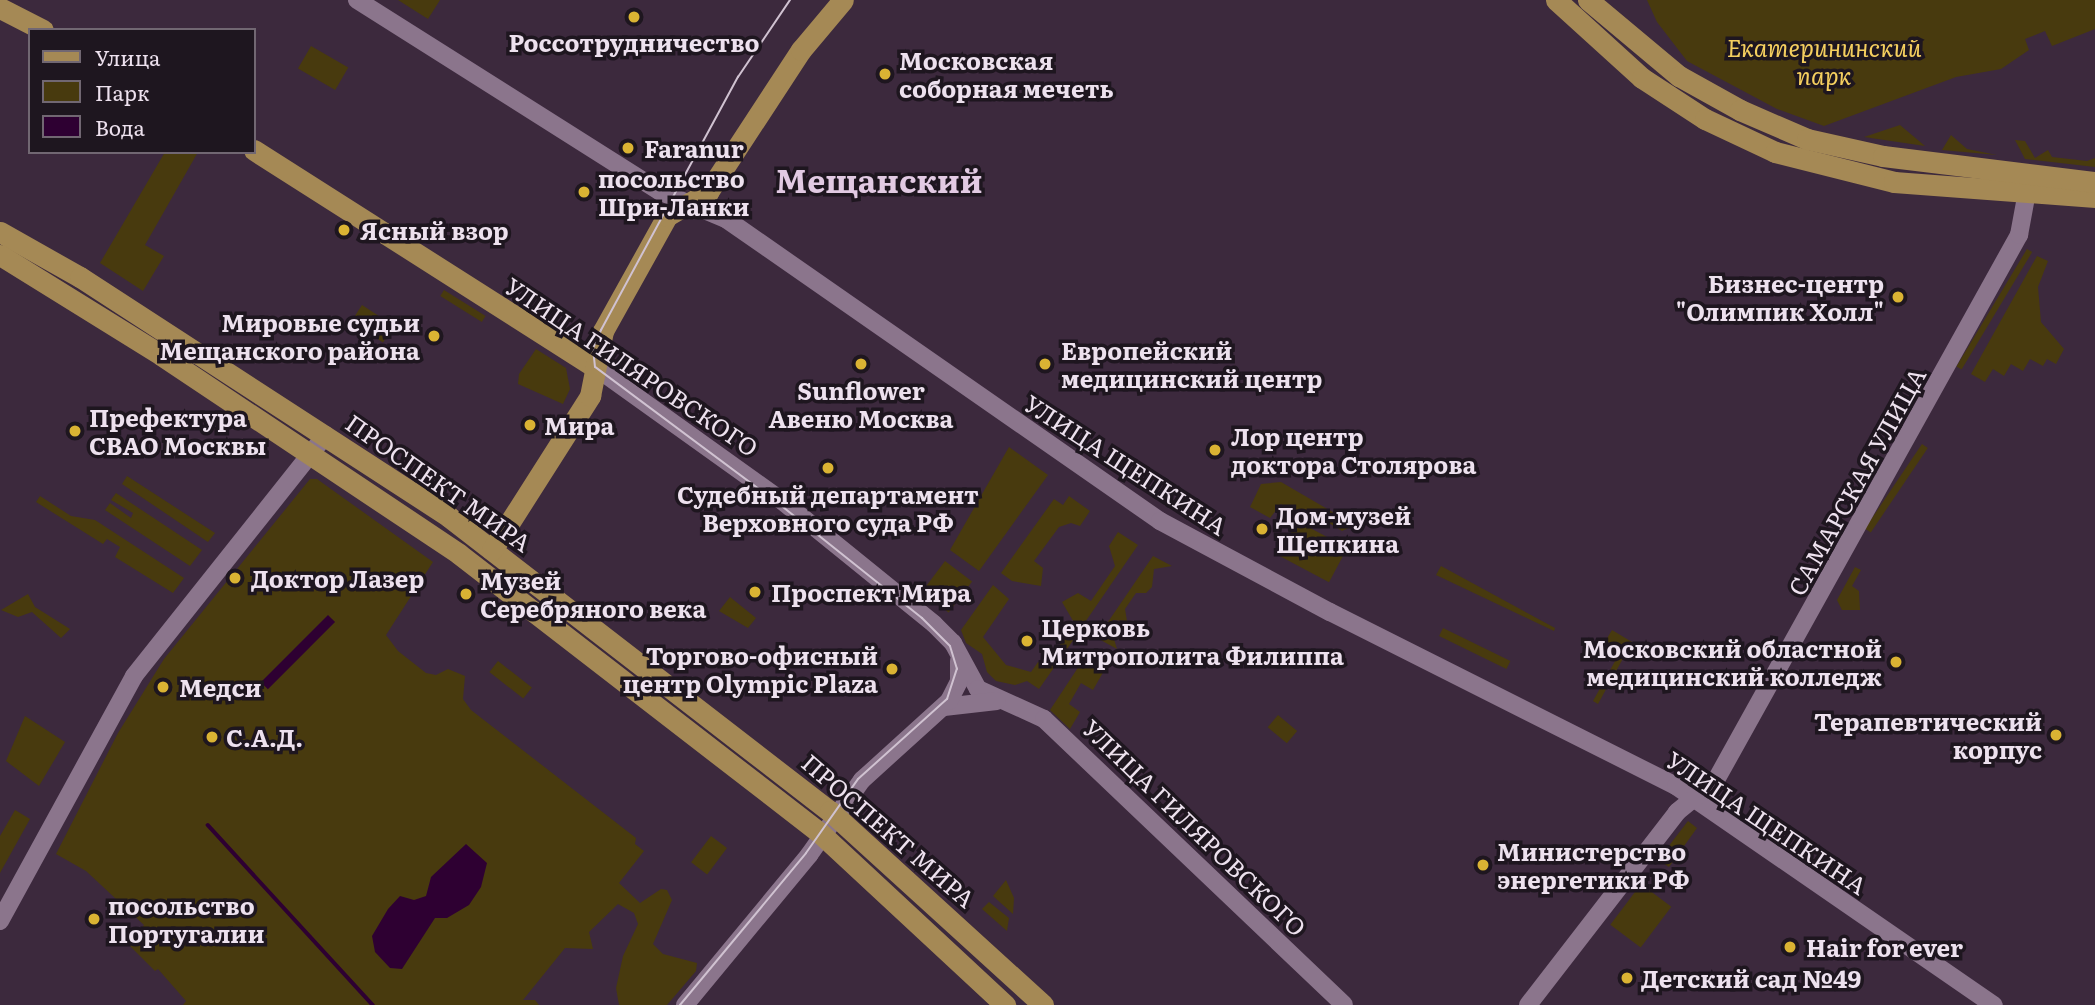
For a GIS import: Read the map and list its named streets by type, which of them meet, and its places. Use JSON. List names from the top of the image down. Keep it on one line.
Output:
{"streets":{"main road":["УЛИЦА ГИЛЯРОВСКОГО","ПРОСПЕКТ МИРА"],"street":["УЛИЦА ЩЕПКИНА","САМАРСКАЯ УЛИЦА"]},"crossings":[["УЛИЦА ЩЕПКИНА","САМАРСКАЯ УЛИЦА"]],"districts":["Мещанский"],"parks":["Екатерининский парк"],"places":["Россотрудничество","Московская соборная мечеть","Faranur","посольство Шри-Ланки","Ясный взор","Бизнес-центр \"Олимпик Холл\"","Мировые судьи Мещанского района","Sunflower Авеню Москва","Европейский медицинский центр","Мира","Префектура СВАО Москвы","Лор центр доктора Столярова","Судебный департамент Верховного суда РФ","Дом-музей Щепкина","Доктор Лазер","Проспект Мира","Музей Серебряного века","Церковь Митрополита Филиппа","Московский областной медицинский колледж","Торгово-офисный центр Olympic Plaza","Медси","Терапевтический корпус","С.А.Д.","Министерство энергетики РФ","посольство Португалии","Hair for ever","Детский сад №49"],"legend":["Улица","Парк","Вода"]}
